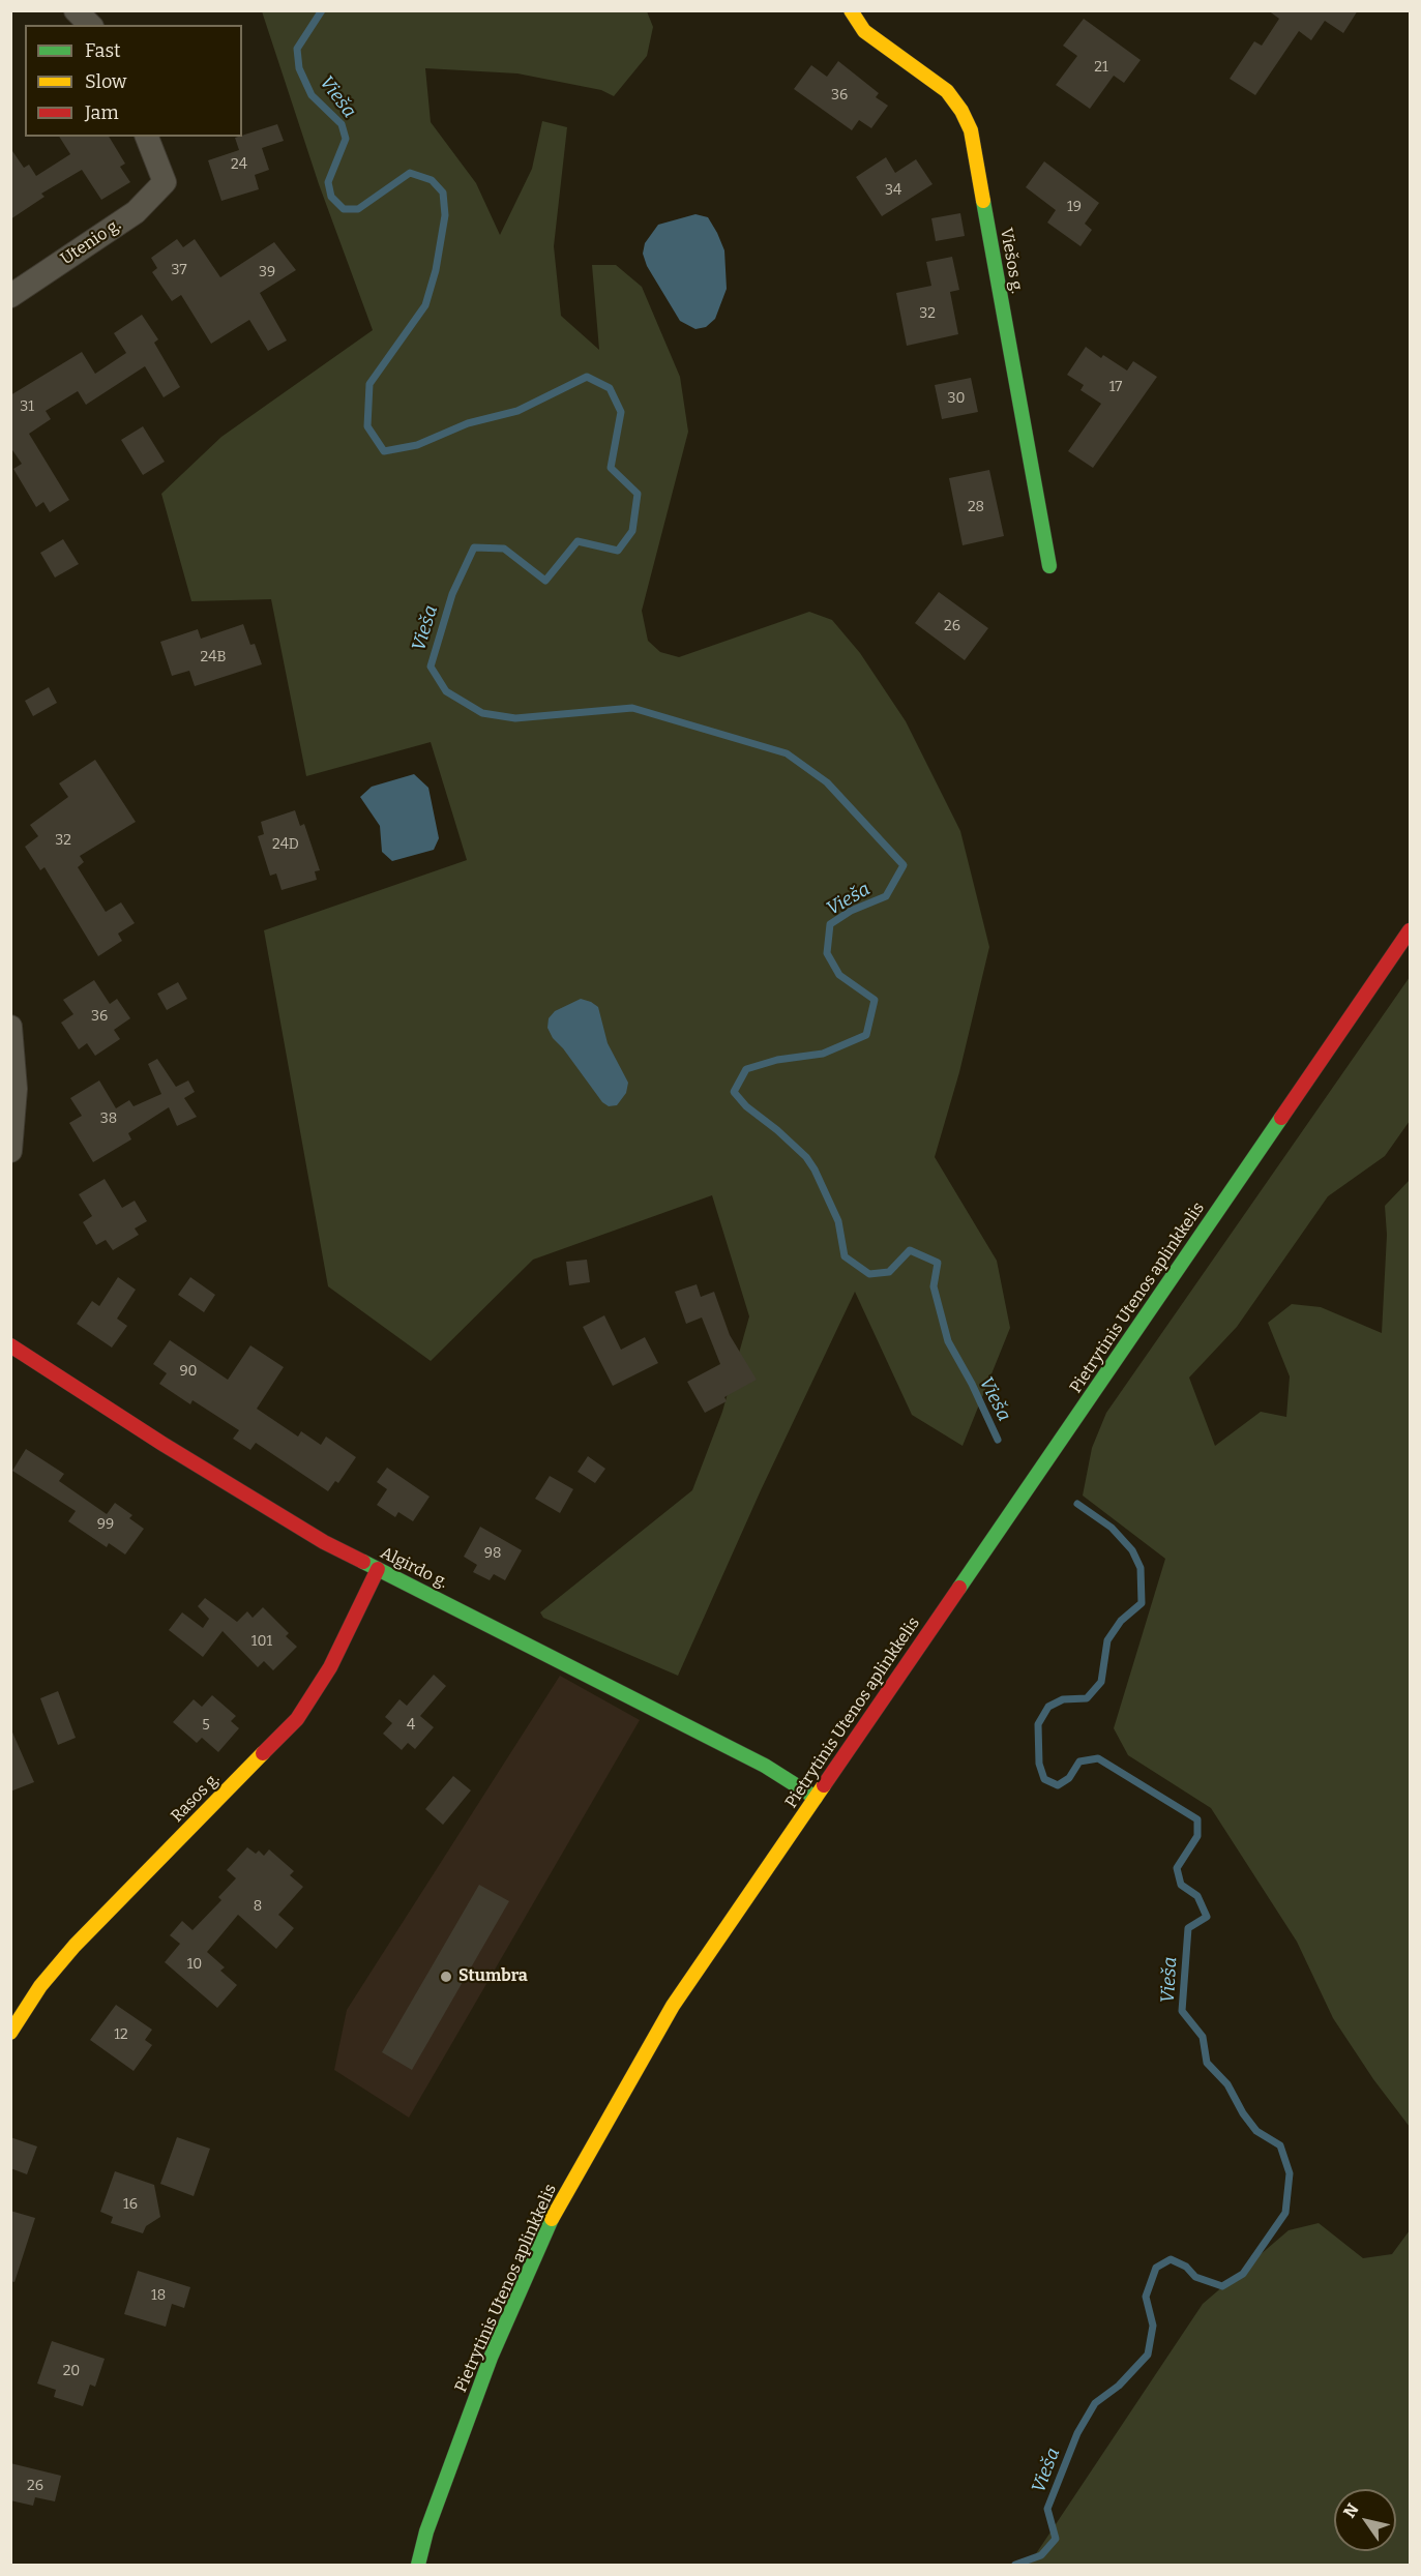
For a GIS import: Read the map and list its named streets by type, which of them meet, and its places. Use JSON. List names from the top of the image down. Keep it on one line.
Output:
{"streets":{"main road":["Viešos g.","Pietrytinis Utenos aplinkkelis","Algirdo g.","Rasos g."],"street":["Utenio g."]},"crossings":[["Pietrytinis Utenos aplinkkelis","Algirdo g."],["Algirdo g.","Rasos g."]],"water":["Vieša"],"places":["Stumbra"],"house_numbers":["21","36","24","34","19","37","39","32","17","30","31","28","26","24B","32","24D","36","38","90","99","98","101","5","4","8","10","12","16","18","20","26"],"legend":["Fast","Slow","Jam"],"north":"top left"}
